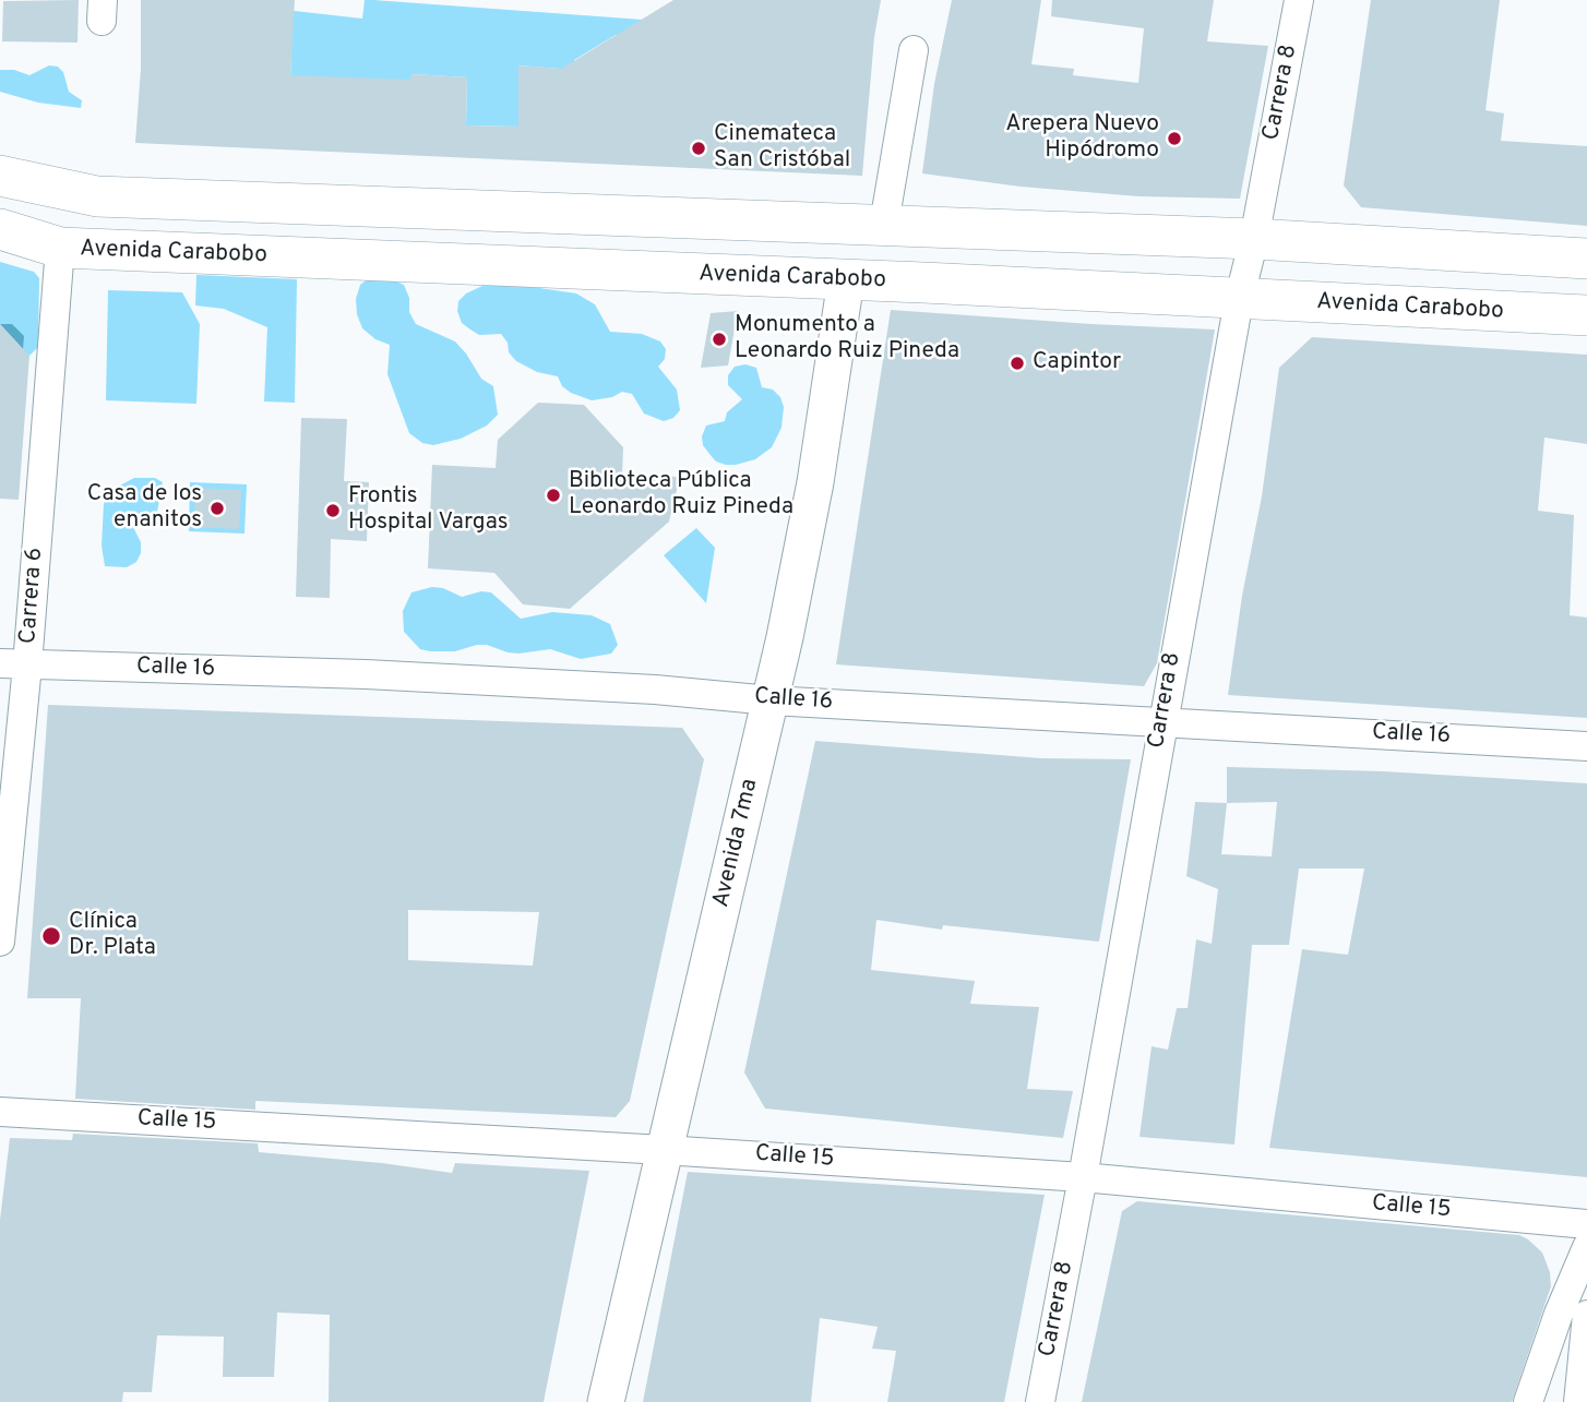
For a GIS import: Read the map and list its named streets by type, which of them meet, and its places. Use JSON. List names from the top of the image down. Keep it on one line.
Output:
{"streets":{"main road":["Avenida Carabobo"],"street":["Carrera 8","Carrera 6","Calle 16","Avenida 7ma","Calle 15"]},"crossings":[["Carrera 8","Avenida Carabobo"],["Carrera 8","Calle 16"],["Carrera 8","Calle 15"],["Avenida Carabobo","Carrera 6"],["Avenida Carabobo","Avenida 7ma"],["Carrera 6","Calle 16"],["Calle 16","Avenida 7ma"],["Avenida 7ma","Calle 15"]],"places":["Arepera Nuevo Hipódromo","Cinemateca San Cristóbal","Monumento a Leonardo Ruiz Pineda","Capintor","Biblioteca Pública Leonardo Ruiz Pineda","Casa de los enanitos","Frontis Hospital Vargas","Clínica Dr. Plata"]}
